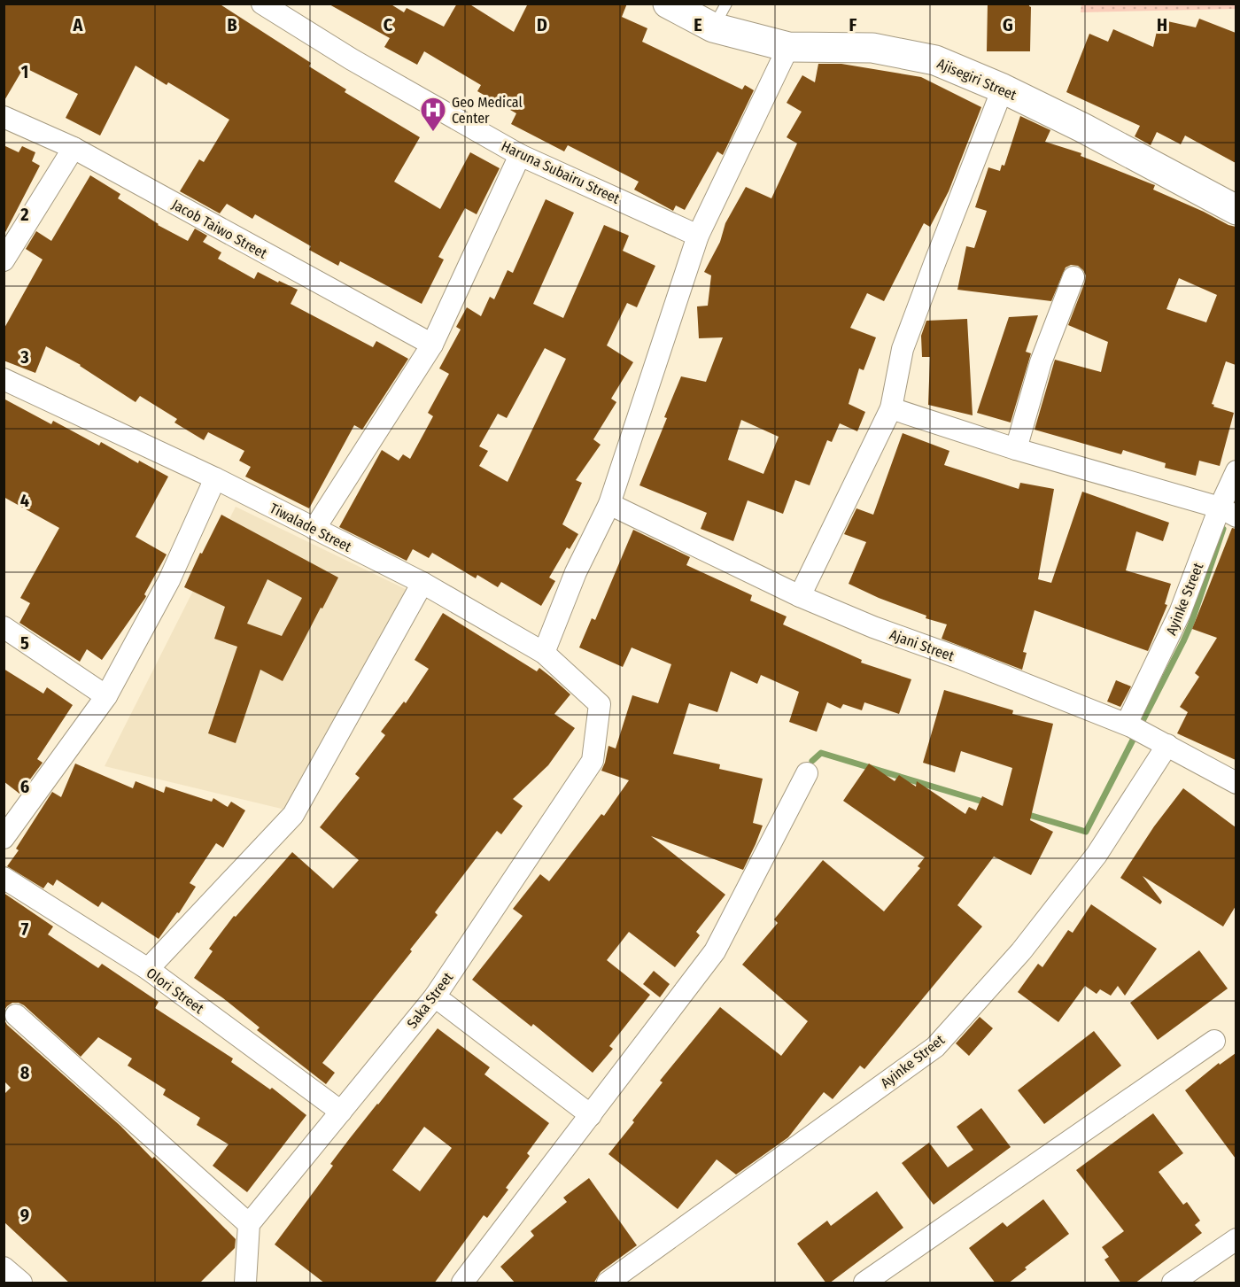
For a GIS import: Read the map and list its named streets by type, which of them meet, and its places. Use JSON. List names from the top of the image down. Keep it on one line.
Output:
{"streets":{"street":["Ajisegiri Street","Haruna Subairu Street","Jacob Taiwo Street","Tiwalade Street","Ayinke Street","Ajani Street","Olori Street","Saka Street"]},"crossings":[["Tiwalade Street","Saka Street"],["Ayinke Street","Ajani Street"],["Olori Street","Saka Street"]],"places":{"hospital":["Geo Medical Center"]},"grid":{"columns":["A","B","C","D","E","F","G","H"],"rows":["1","2","3","4","5","6","7","8","9"]}}
